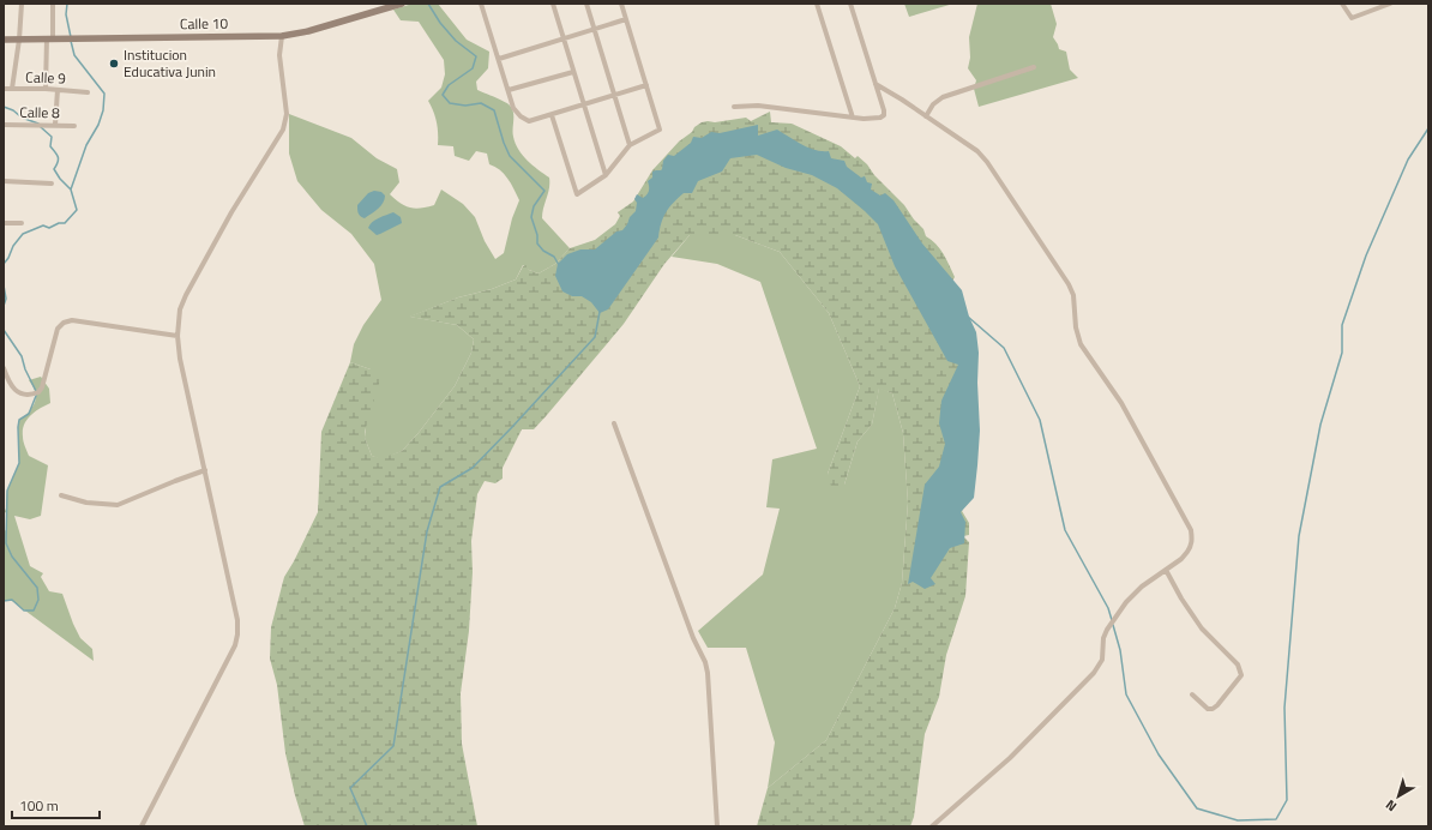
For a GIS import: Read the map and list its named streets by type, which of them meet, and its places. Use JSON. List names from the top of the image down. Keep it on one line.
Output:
{"streets":{"main road":["Calle 10"],"street":["Calle 9","Calle 8"]},"places":["Institucion Educativa Junin"],"scale_bar":"100 m","north":"bottom left"}
